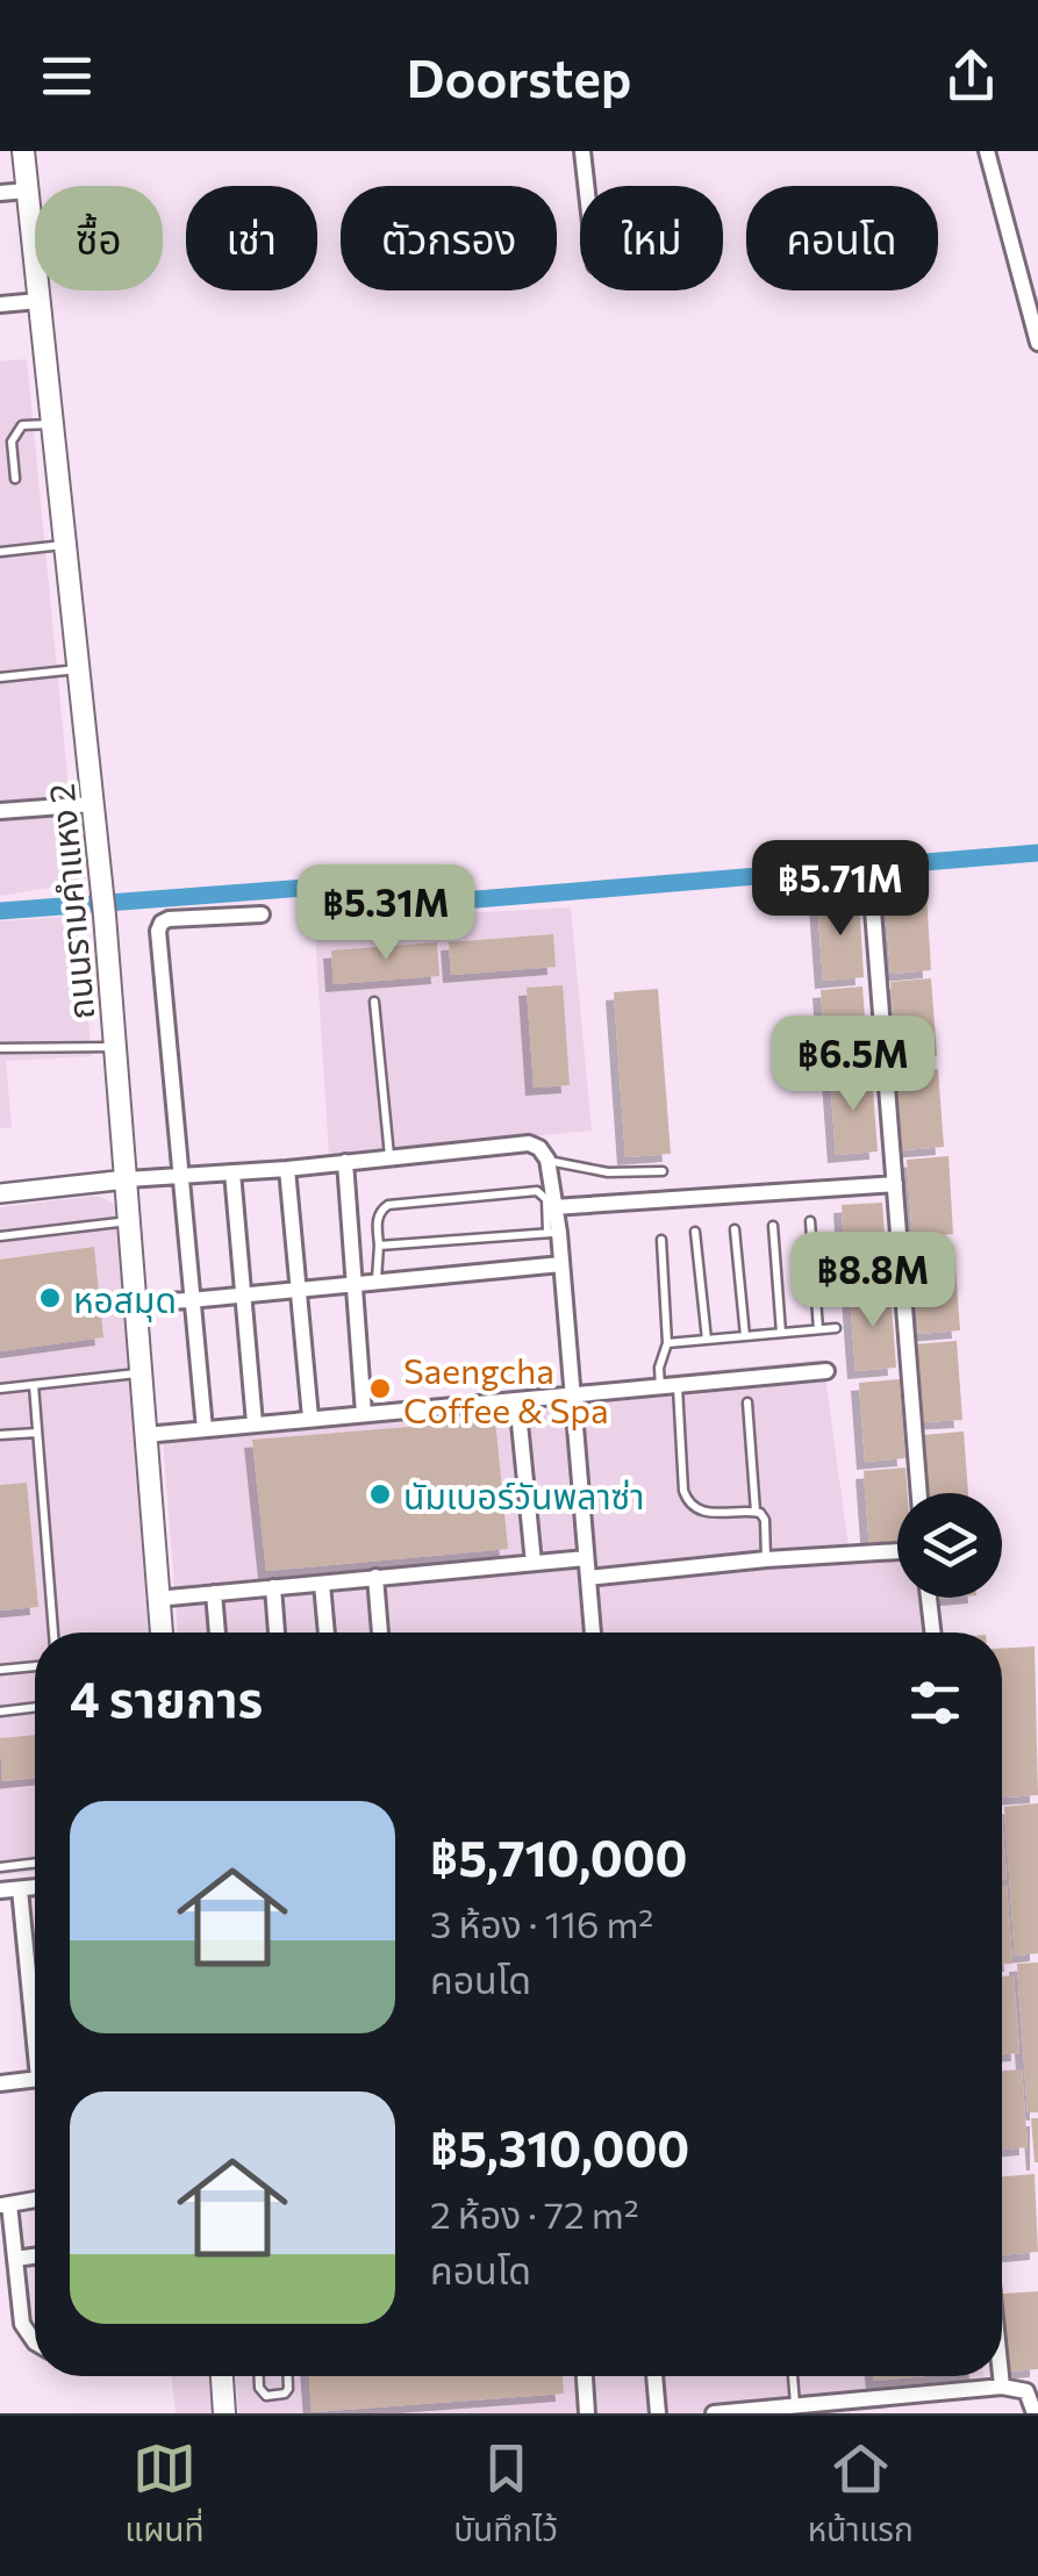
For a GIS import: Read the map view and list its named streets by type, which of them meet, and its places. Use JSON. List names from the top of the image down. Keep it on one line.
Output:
{"streets":{"main road":["ถนนรามคำแหง 2"]},"places":["หอสมุด","Saengcha Coffee & Spa","นัมเบอร์วันพลาซ่า"],"page":{"header":"Doorstep","chip":["ซื้อ","เช่า","ตัวกรอง","ใหม่","คอนโด"],"price":["฿5.71M","฿5.31M","฿6.5M","฿8.8M"],"heading":"4 รายการ","list":[{"name":"฿5,710,000","note":"3 ห้อง · 116 m² · คอนโด"},{"name":"฿5,310,000","note":"2 ห้อง · 72 m² · คอนโด"}],"tabs":["แผนที่","บันทึกไว้","หน้าแรก"]}}
